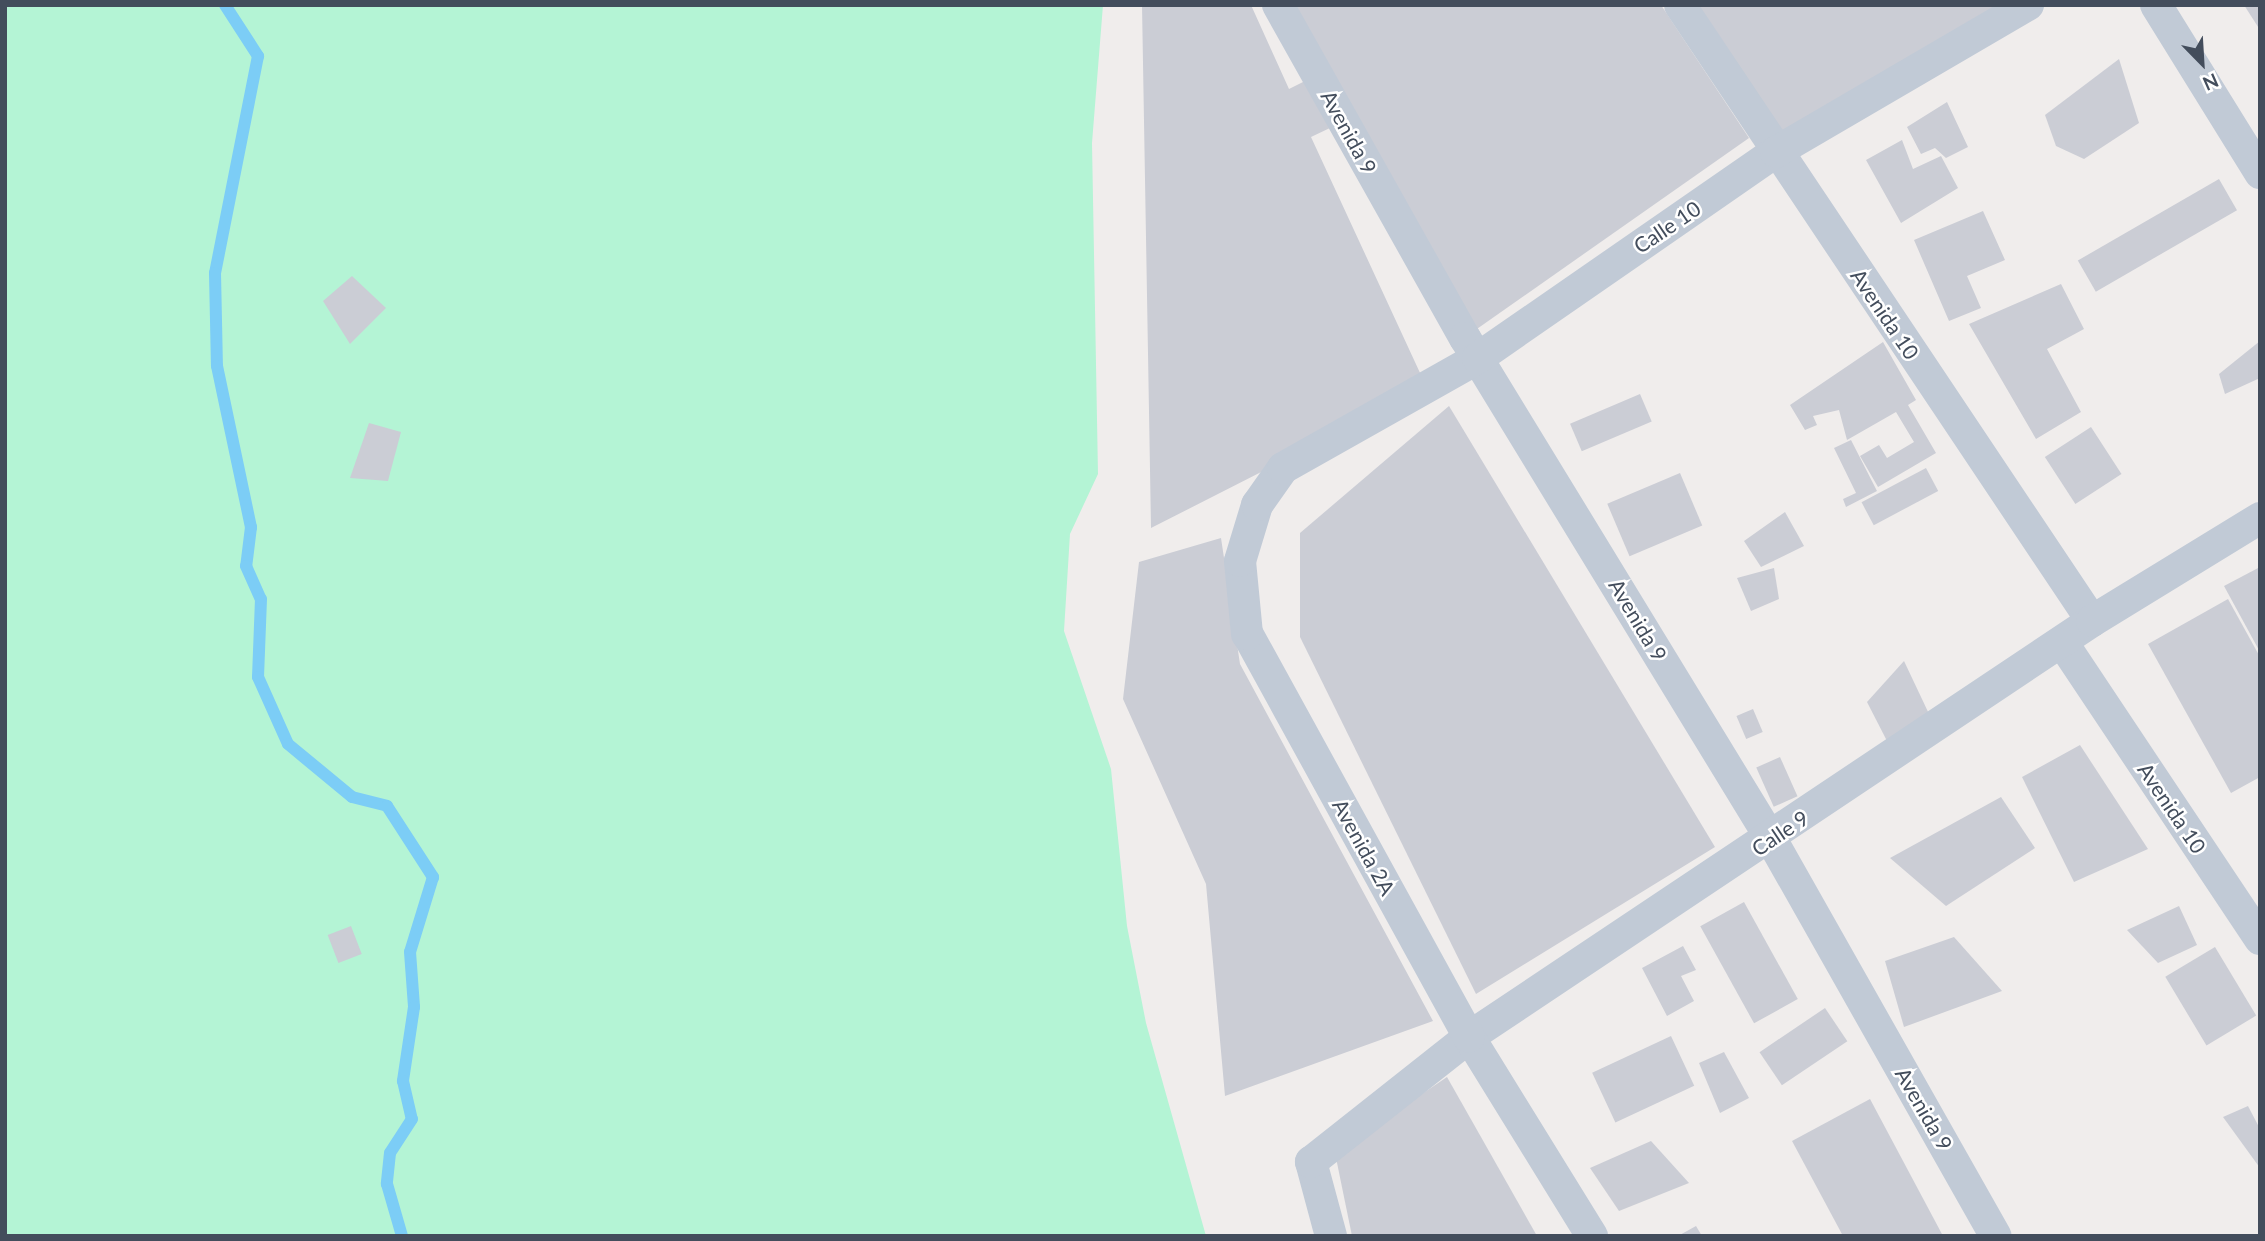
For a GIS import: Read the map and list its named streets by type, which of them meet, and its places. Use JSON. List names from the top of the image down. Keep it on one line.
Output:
{"streets":{"street":["Avenida 9","Calle 10","Avenida 10","Calle 9","Avenida 2A"]},"crossings":[["Avenida 9","Calle 10"],["Avenida 9","Calle 9"],["Calle 10","Avenida 10"],["Calle 10","Avenida 2A"],["Avenida 10","Calle 9"],["Calle 9","Avenida 2A"]],"north":"bottom right"}
